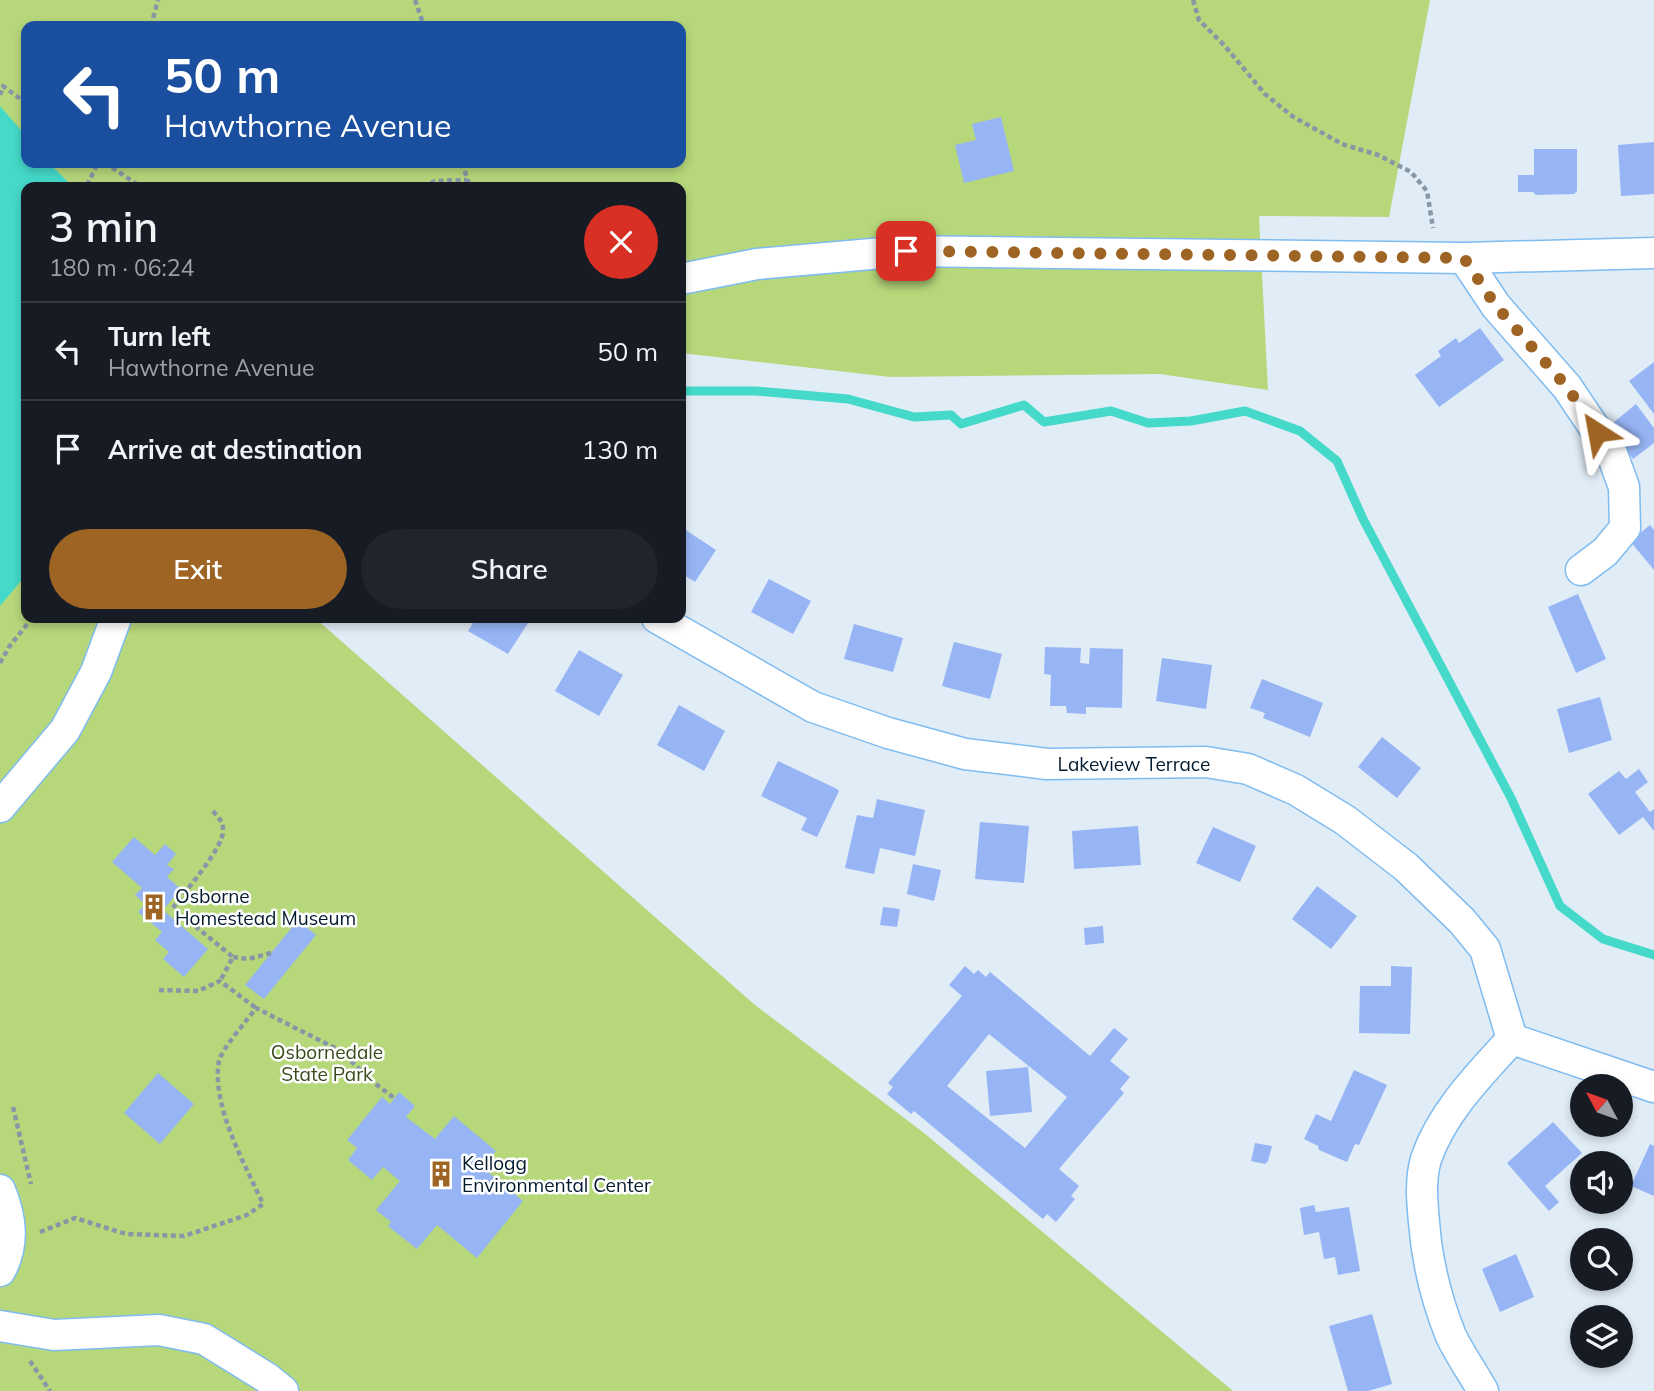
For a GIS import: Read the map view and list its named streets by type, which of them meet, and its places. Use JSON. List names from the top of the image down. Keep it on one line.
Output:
{"streets":{"street":["Lakeview Terrace"]},"parks":["Osbornedale State Park"],"places":{"building":["Osborne Homestead Museum","Kellogg Environmental Center"]},"north":"top left","page":{"turn":["50 m","Hawthorne Avenue"],"heading":["3 min","180 m · 06:24"],"list":[{"name":"Turn left","note":"Hawthorne Avenue","value":"50 m"},{"name":"Arrive at destination","value":"130 m"}],"buttons":["Exit","Share"]}}
